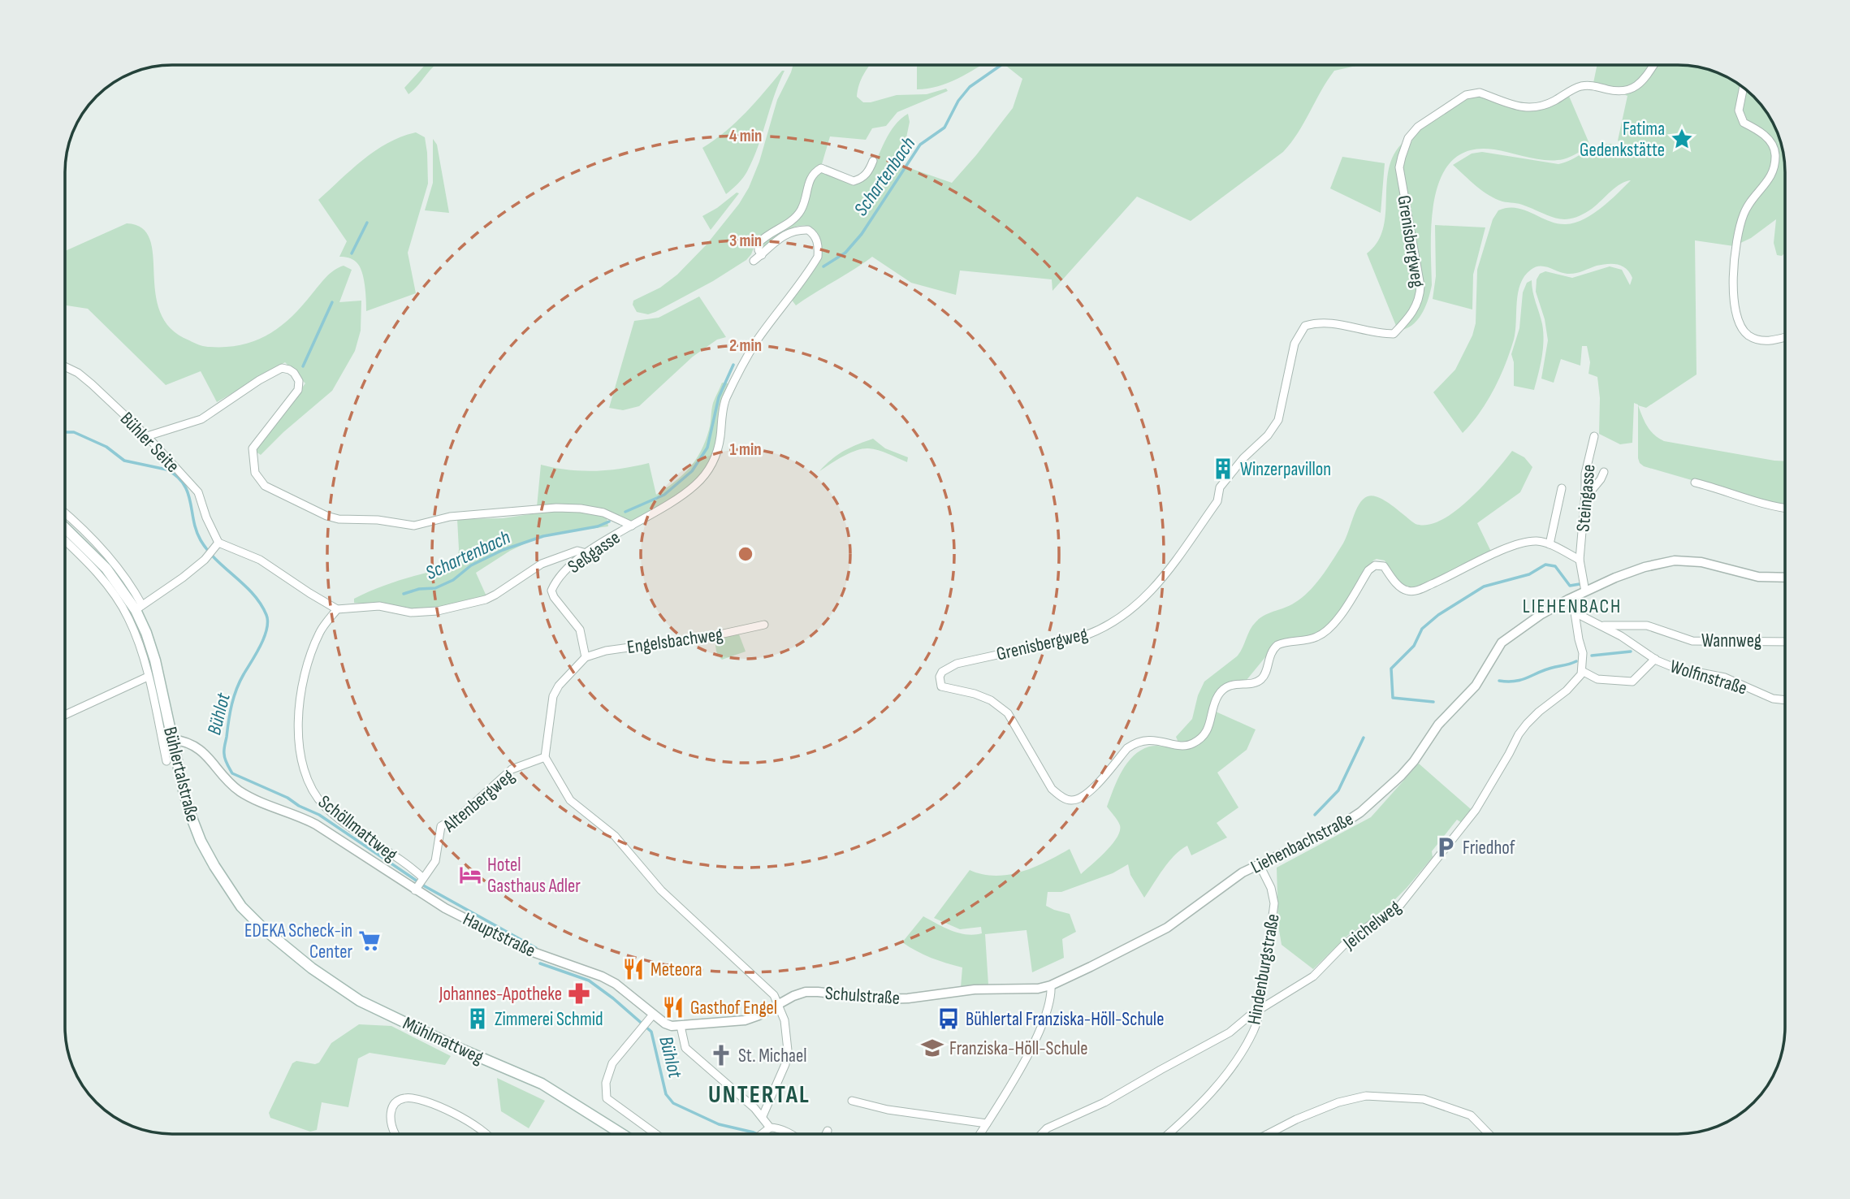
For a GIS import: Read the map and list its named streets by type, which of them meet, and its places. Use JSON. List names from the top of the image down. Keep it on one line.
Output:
{"streets":{"main road":["Bühlertalstraße","Mühlmattweg"],"street":["Grenisbergweg","Bühler Seite","Steingasse","Seßgasse","Engelsbachweg","Wannweg","Wolfinstraße","Altenbergweg","Schöllmattweg","Liehenbachstraße","Jeichelweg","Hauptstraße","Hindenburgstraße","Schulstraße"]},"crossings":[["Grenisbergweg","Steingasse"],["Seßgasse","Engelsbachweg"],["Wannweg","Wolfinstraße"],["Wolfinstraße","Jeichelweg"],["Bühlertalstraße","Hauptstraße"],["Bühlertalstraße","Mühlmattweg"],["Altenbergweg","Schöllmattweg"],["Altenbergweg","Hauptstraße"],["Liehenbachstraße","Hindenburgstraße"],["Liehenbachstraße","Schulstraße"],["Jeichelweg","Hindenburgstraße"],["Hauptstraße","Schulstraße"]],"districts":["LIEHENBACH","UNTERTAL"],"water":["Schartenbach","Bühlot"],"places":{"place":["Fatima Gedenkstätte"],"building":["Winzerpavillon","Zimmerei Schmid"],"parking":["Friedhof"],"hotel":["Hotel Gasthaus Adler"],"supermarket":["EDEKA Scheck-in Center"],"restaurant":["Meteora","Gasthof Engel"],"pharmacy":["Johannes-Apotheke"],"bus stop":["Bühlertal Franziska-Höll-Schule"],"school or university":["Franziska-Höll-Schule"],"church":["St. Michael"]},"rings":["4 min","3 min","2 min","1 min"]}
